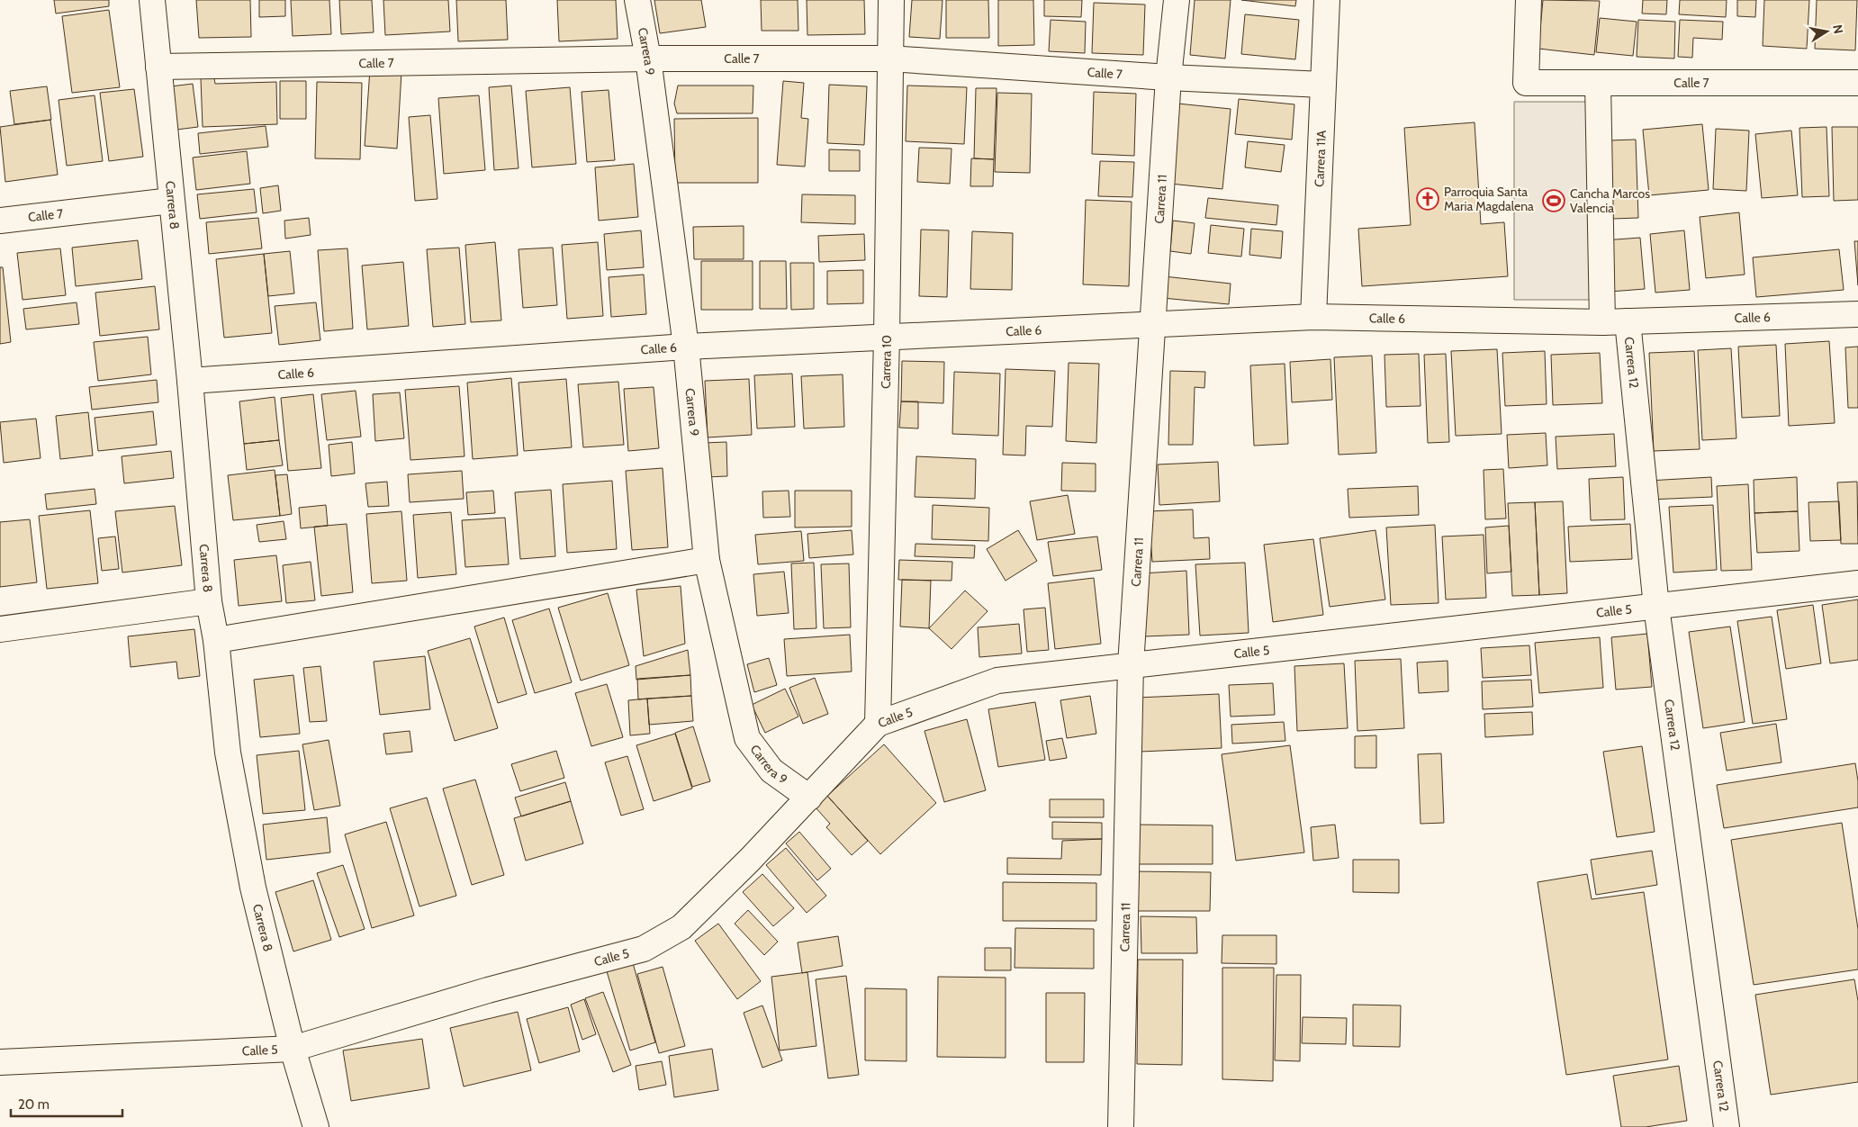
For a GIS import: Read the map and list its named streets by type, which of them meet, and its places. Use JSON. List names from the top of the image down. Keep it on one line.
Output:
{"streets":{"street":["Carrera 9","Calle 7","Carrera 11A","Carrera 11","Carrera 8","Calle 6","Carrera 10","Carrera 12","Calle 5"]},"crossings":[["Carrera 9","Calle 7"],["Carrera 9","Calle 6"],["Carrera 9","Calle 5"],["Calle 7","Carrera 11A"],["Calle 7","Carrera 11"],["Calle 7","Carrera 8"],["Calle 7","Carrera 10"],["Carrera 11A","Calle 6"],["Carrera 11","Calle 6"],["Carrera 11","Calle 5"],["Carrera 8","Calle 6"],["Carrera 8","Calle 5"],["Calle 6","Carrera 10"],["Calle 6","Carrera 12"],["Carrera 10","Calle 5"],["Carrera 12","Calle 5"]],"places":{"church":["Parroquia Santa Maria Magdalena"],"sports":["Cancha Marcos Valencia"]},"scale_bar":"20 m","north":"right"}
